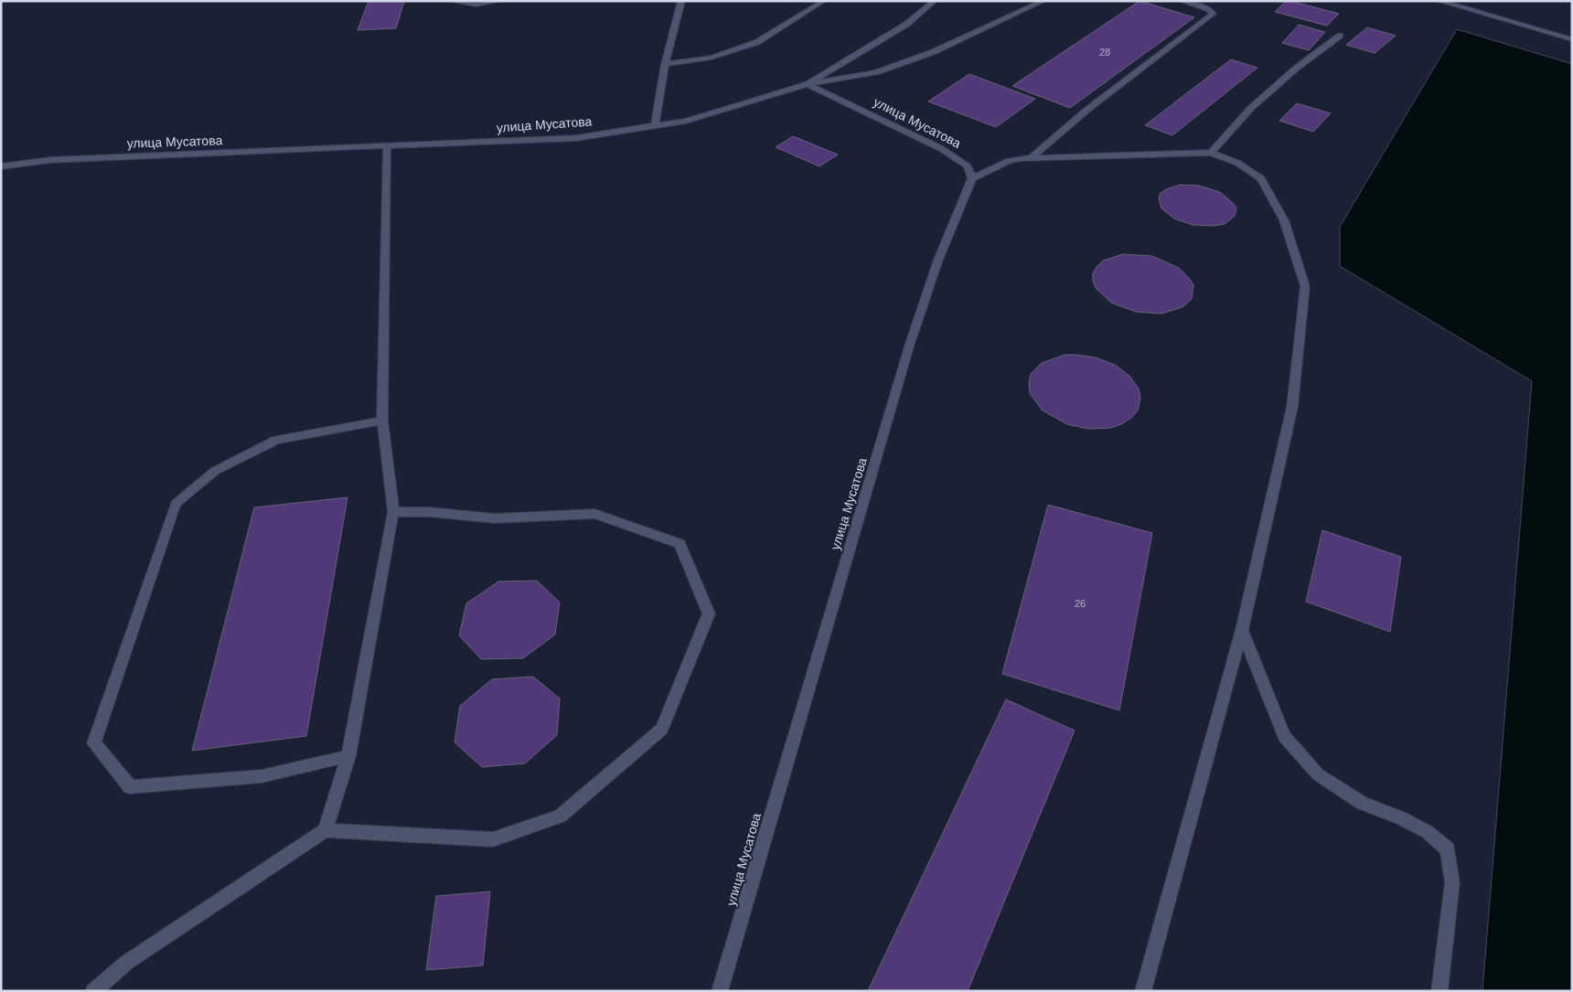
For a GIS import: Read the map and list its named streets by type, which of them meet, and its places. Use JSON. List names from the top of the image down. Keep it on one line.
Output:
{"streets":{"lane":["улица Мусатова"]},"house_numbers":["28","26"]}
